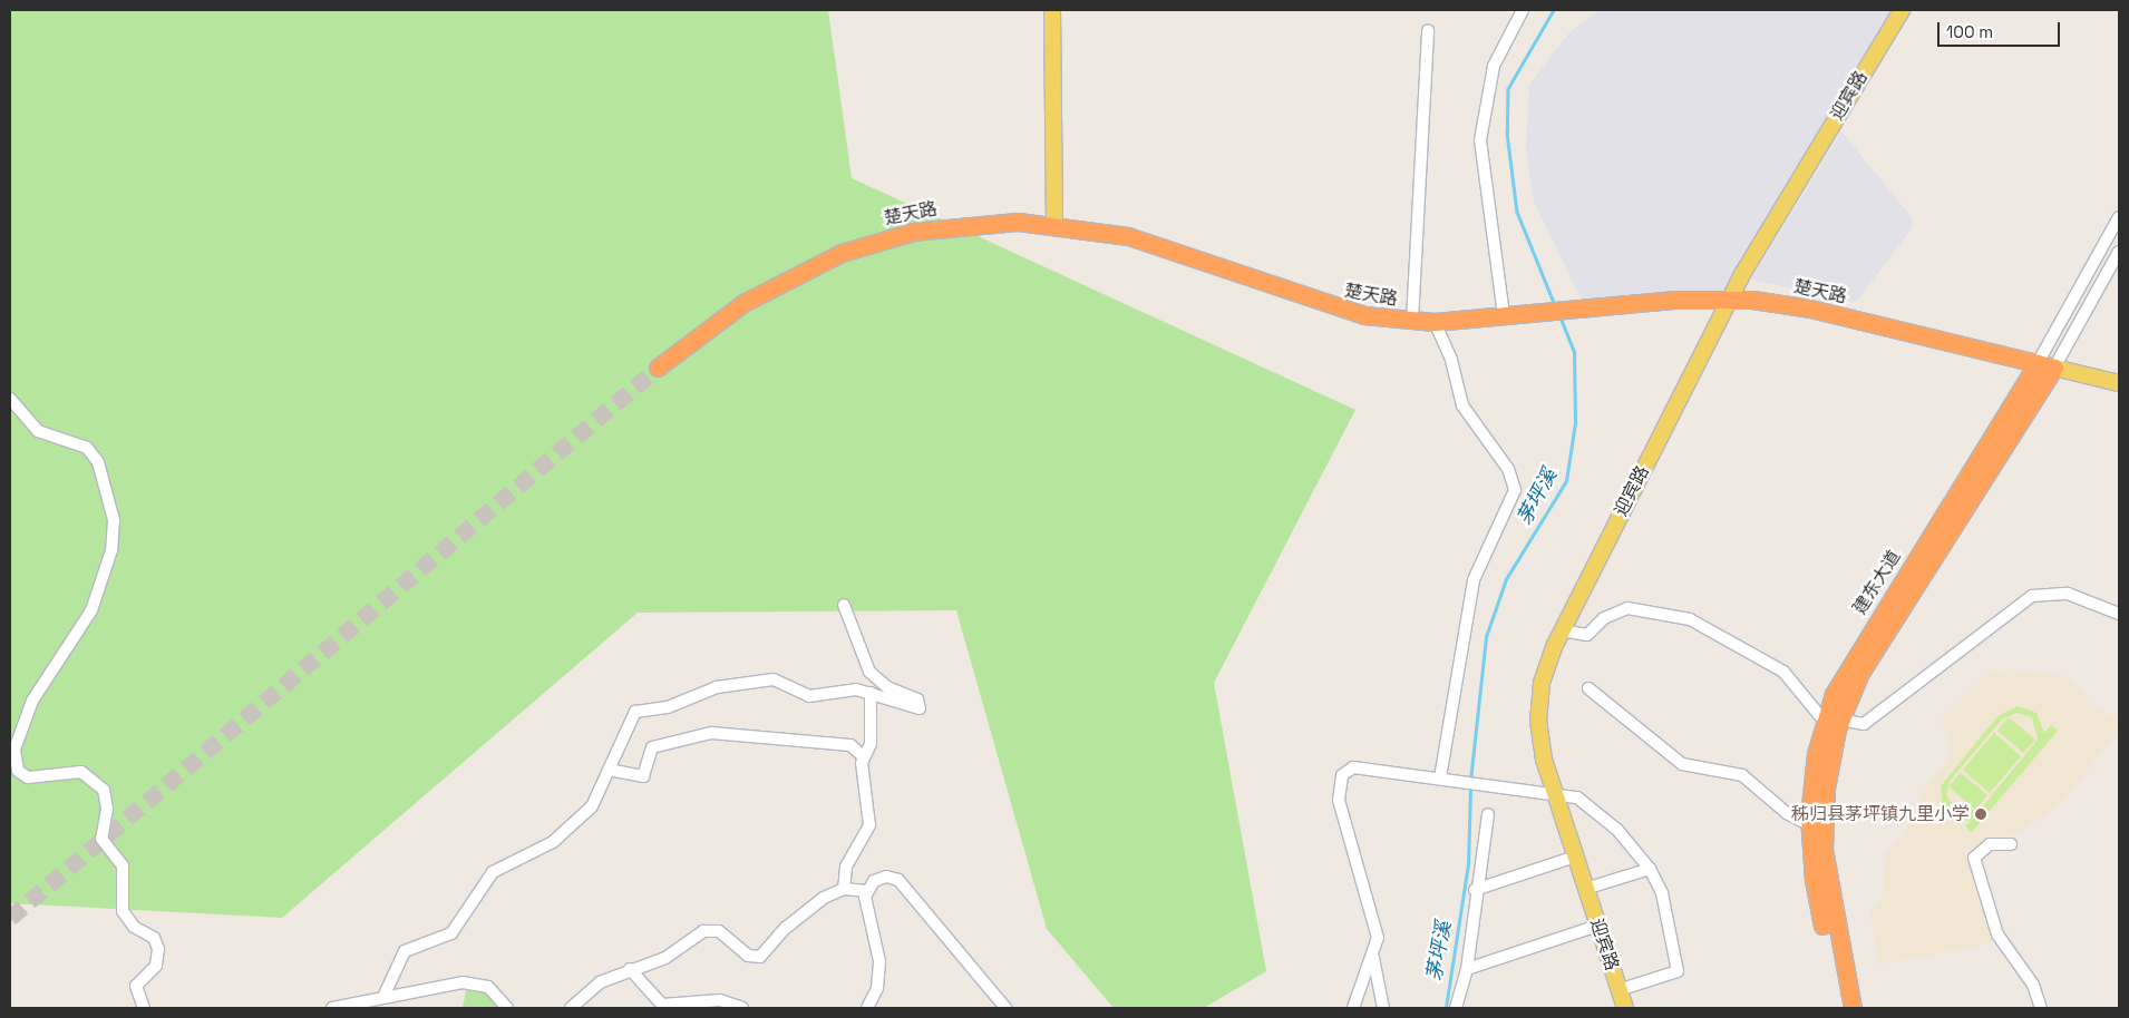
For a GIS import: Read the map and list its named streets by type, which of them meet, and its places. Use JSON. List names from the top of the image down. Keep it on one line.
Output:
{"streets":{"highway":["楚天路","建东大道"],"main road":["迎宾路"]},"crossings":[["迎宾路","楚天路"],["楚天路","建东大道"]],"water":["茅坪溪"],"places":["秭归县茅坪镇九里小学"],"scale_bar":"100 m"}
